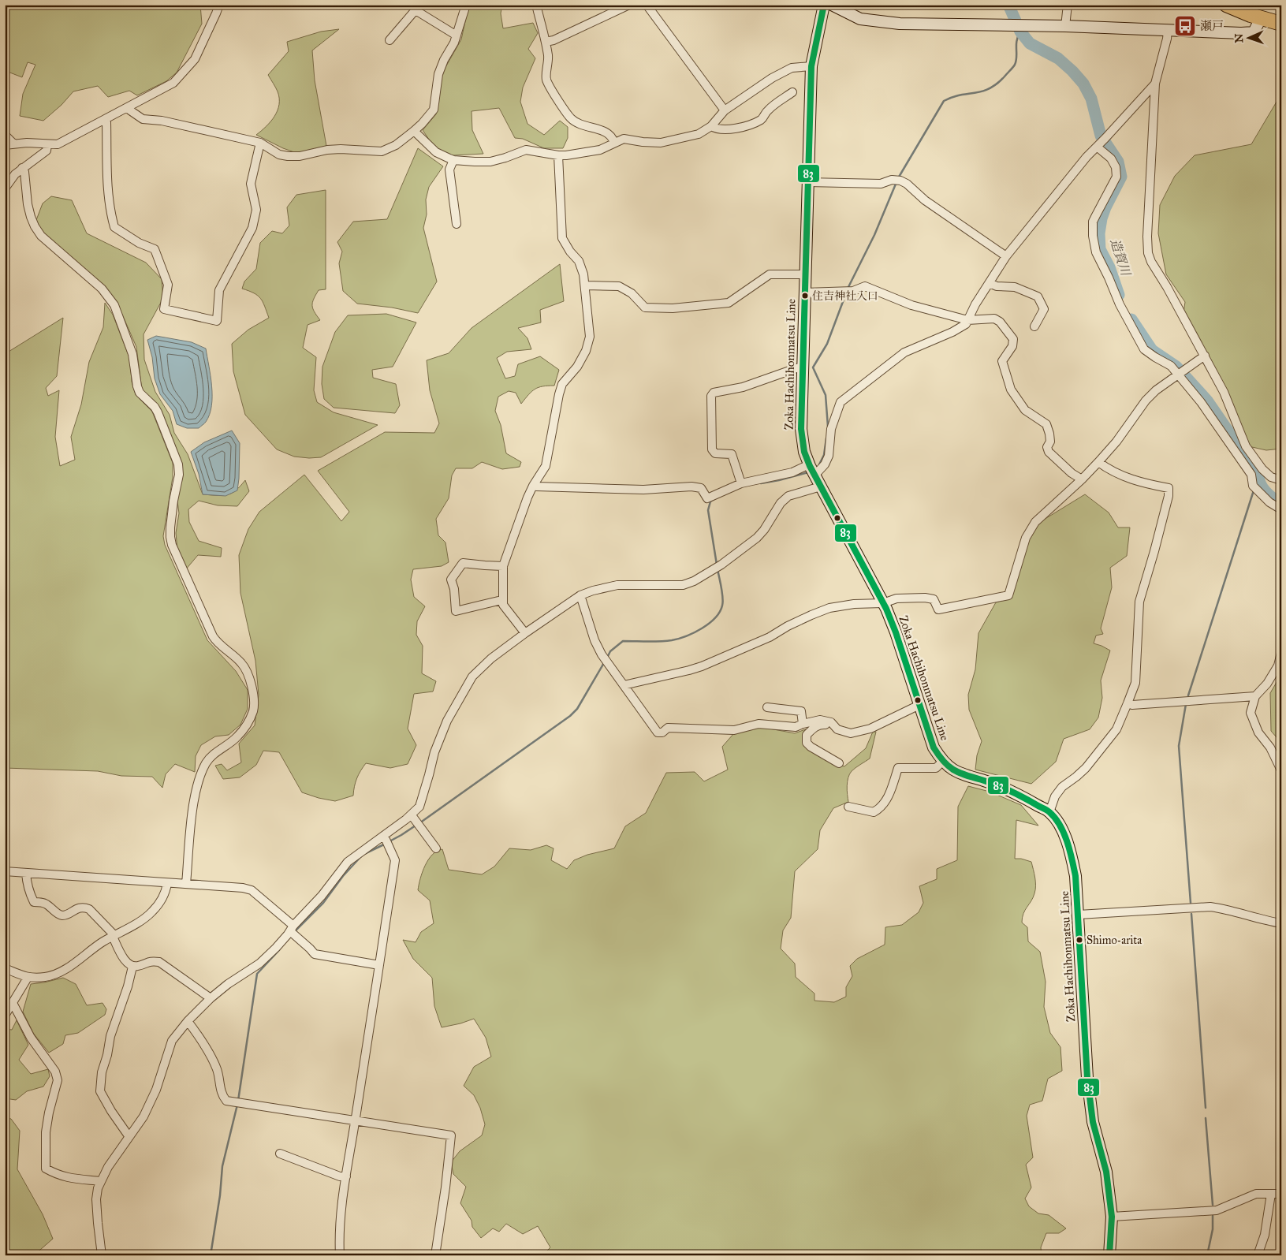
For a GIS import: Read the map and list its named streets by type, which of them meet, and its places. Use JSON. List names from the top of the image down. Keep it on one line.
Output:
{"streets":{"main road":["Zoka Hachihonmatsu Line"]},"water":["造賀川"],"places":{"bus stop":["瀬戸"],"other":["住吉神社入口","Shimo-arita"]},"lines":["transit line 83"],"north":"left"}
